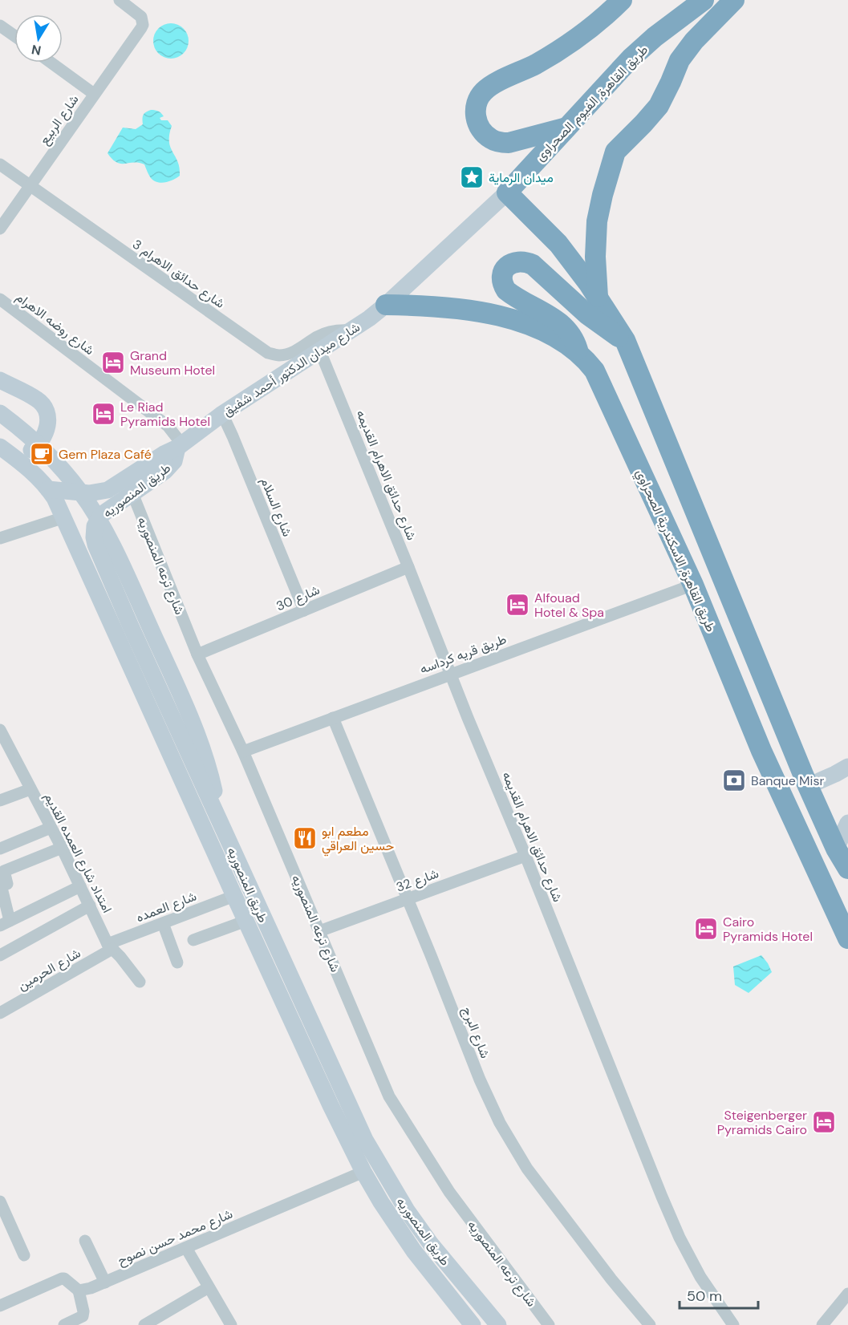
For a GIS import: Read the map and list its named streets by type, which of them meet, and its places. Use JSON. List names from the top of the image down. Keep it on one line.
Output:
{"streets":{"highway":["طريق القاهرة, الفيوم الصحراوى","طريق القاهرة, الاسكندرية الصحراوي"],"main road":["شارع ميدان الدكتور أحمد شفيق","طريق المنصوريه"],"street":["شارع الربيع","شارع حدائق الاهرام 3","شارع روضه الاهرام","شارع حدائق الاهرام القديمه","شارع السلام","شارع ترعه المنصوريه","شارع 30","طريق قريه كرداسه","امتداد شارع العمده القديم","شارع 32","شارع العمده","شارع الحرمين","شارع البرج","شارع محمد حسن نصوح"]},"crossings":[["طريق القاهرة, الفيوم الصحراوى","شارع ميدان الدكتور أحمد شفيق"],["شارع الربيع","شارع حدائق الاهرام 3"],["شارع حدائق الاهرام 3","شارع ميدان الدكتور أحمد شفيق"],["شارع روضه الاهرام","شارع ميدان الدكتور أحمد شفيق"],["شارع روضه الاهرام","طريق المنصوريه"],["شارع ميدان الدكتور أحمد شفيق","شارع حدائق الاهرام القديمه"],["شارع ميدان الدكتور أحمد شفيق","طريق المنصوريه"],["شارع ميدان الدكتور أحمد شفيق","شارع السلام"],["شارع ميدان الدكتور أحمد شفيق","طريق القاهرة, الاسكندرية الصحراوي"],["شارع حدائق الاهرام القديمه","شارع 30"],["شارع حدائق الاهرام القديمه","طريق قريه كرداسه"],["شارع حدائق الاهرام القديمه","شارع 32"],["طريق المنصوريه","شارع ترعه المنصوريه"],["طريق المنصوريه","شارع العمده"],["طريق المنصوريه","شارع محمد حسن نصوح"],["شارع السلام","شارع 30"],["طريق القاهرة, الاسكندرية الصحراوي","طريق قريه كرداسه"],["شارع ترعه المنصوريه","شارع 30"],["شارع ترعه المنصوريه","طريق قريه كرداسه"],["شارع ترعه المنصوريه","شارع 32"],["طريق قريه كرداسه","شارع البرج"],["امتداد شارع العمده القديم","شارع العمده"],["امتداد شارع العمده القديم","شارع الحرمين"],["شارع 32","شارع البرج"],["شارع العمده","شارع الحرمين"]],"places":{"place":["ميدان الرماية"],"hotel":["Grand Museum Hotel","Le Riad Pyramids Hotel","Alfouad Hotel & Spa","Cairo Pyramids Hotel","Steigenberger Pyramids Cairo"],"cafe":["Gem Plaza Café"],"bank":["Banque Misr"],"restaurant":["مطعم ابو حسين العراقي"]},"scale_bar":"50 m","north":"bottom"}
